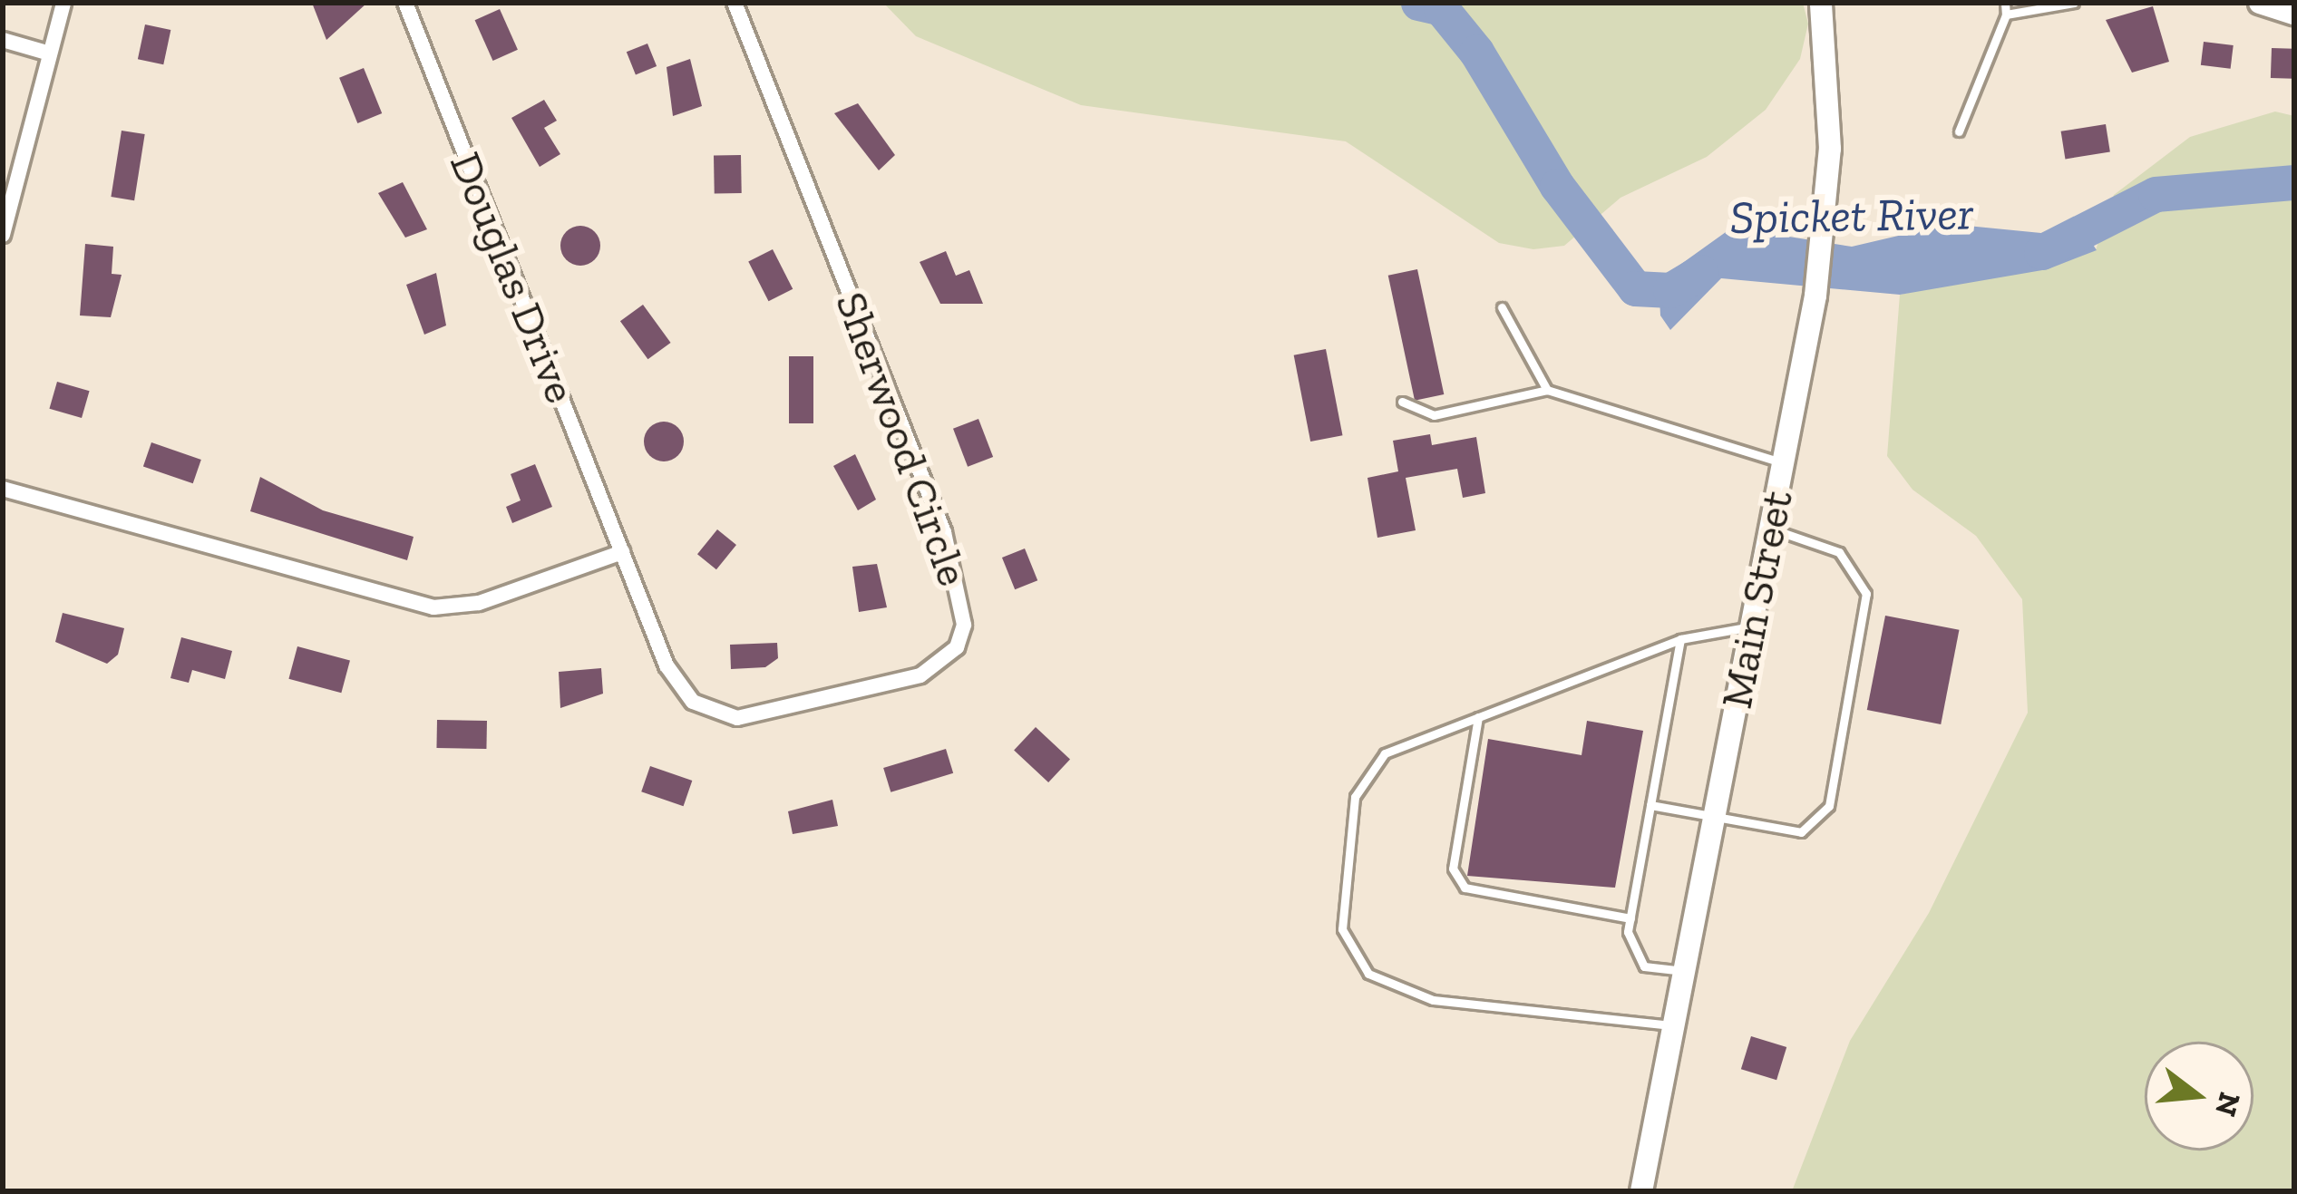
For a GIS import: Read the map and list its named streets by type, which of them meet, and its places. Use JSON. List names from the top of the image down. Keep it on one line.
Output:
{"streets":{"main road":["Main Street"],"street":["Douglas Drive","Sherwood Circle"]},"crossings":[["Douglas Drive","Sherwood Circle"]],"water":["Spicket River"],"north":"right"}
